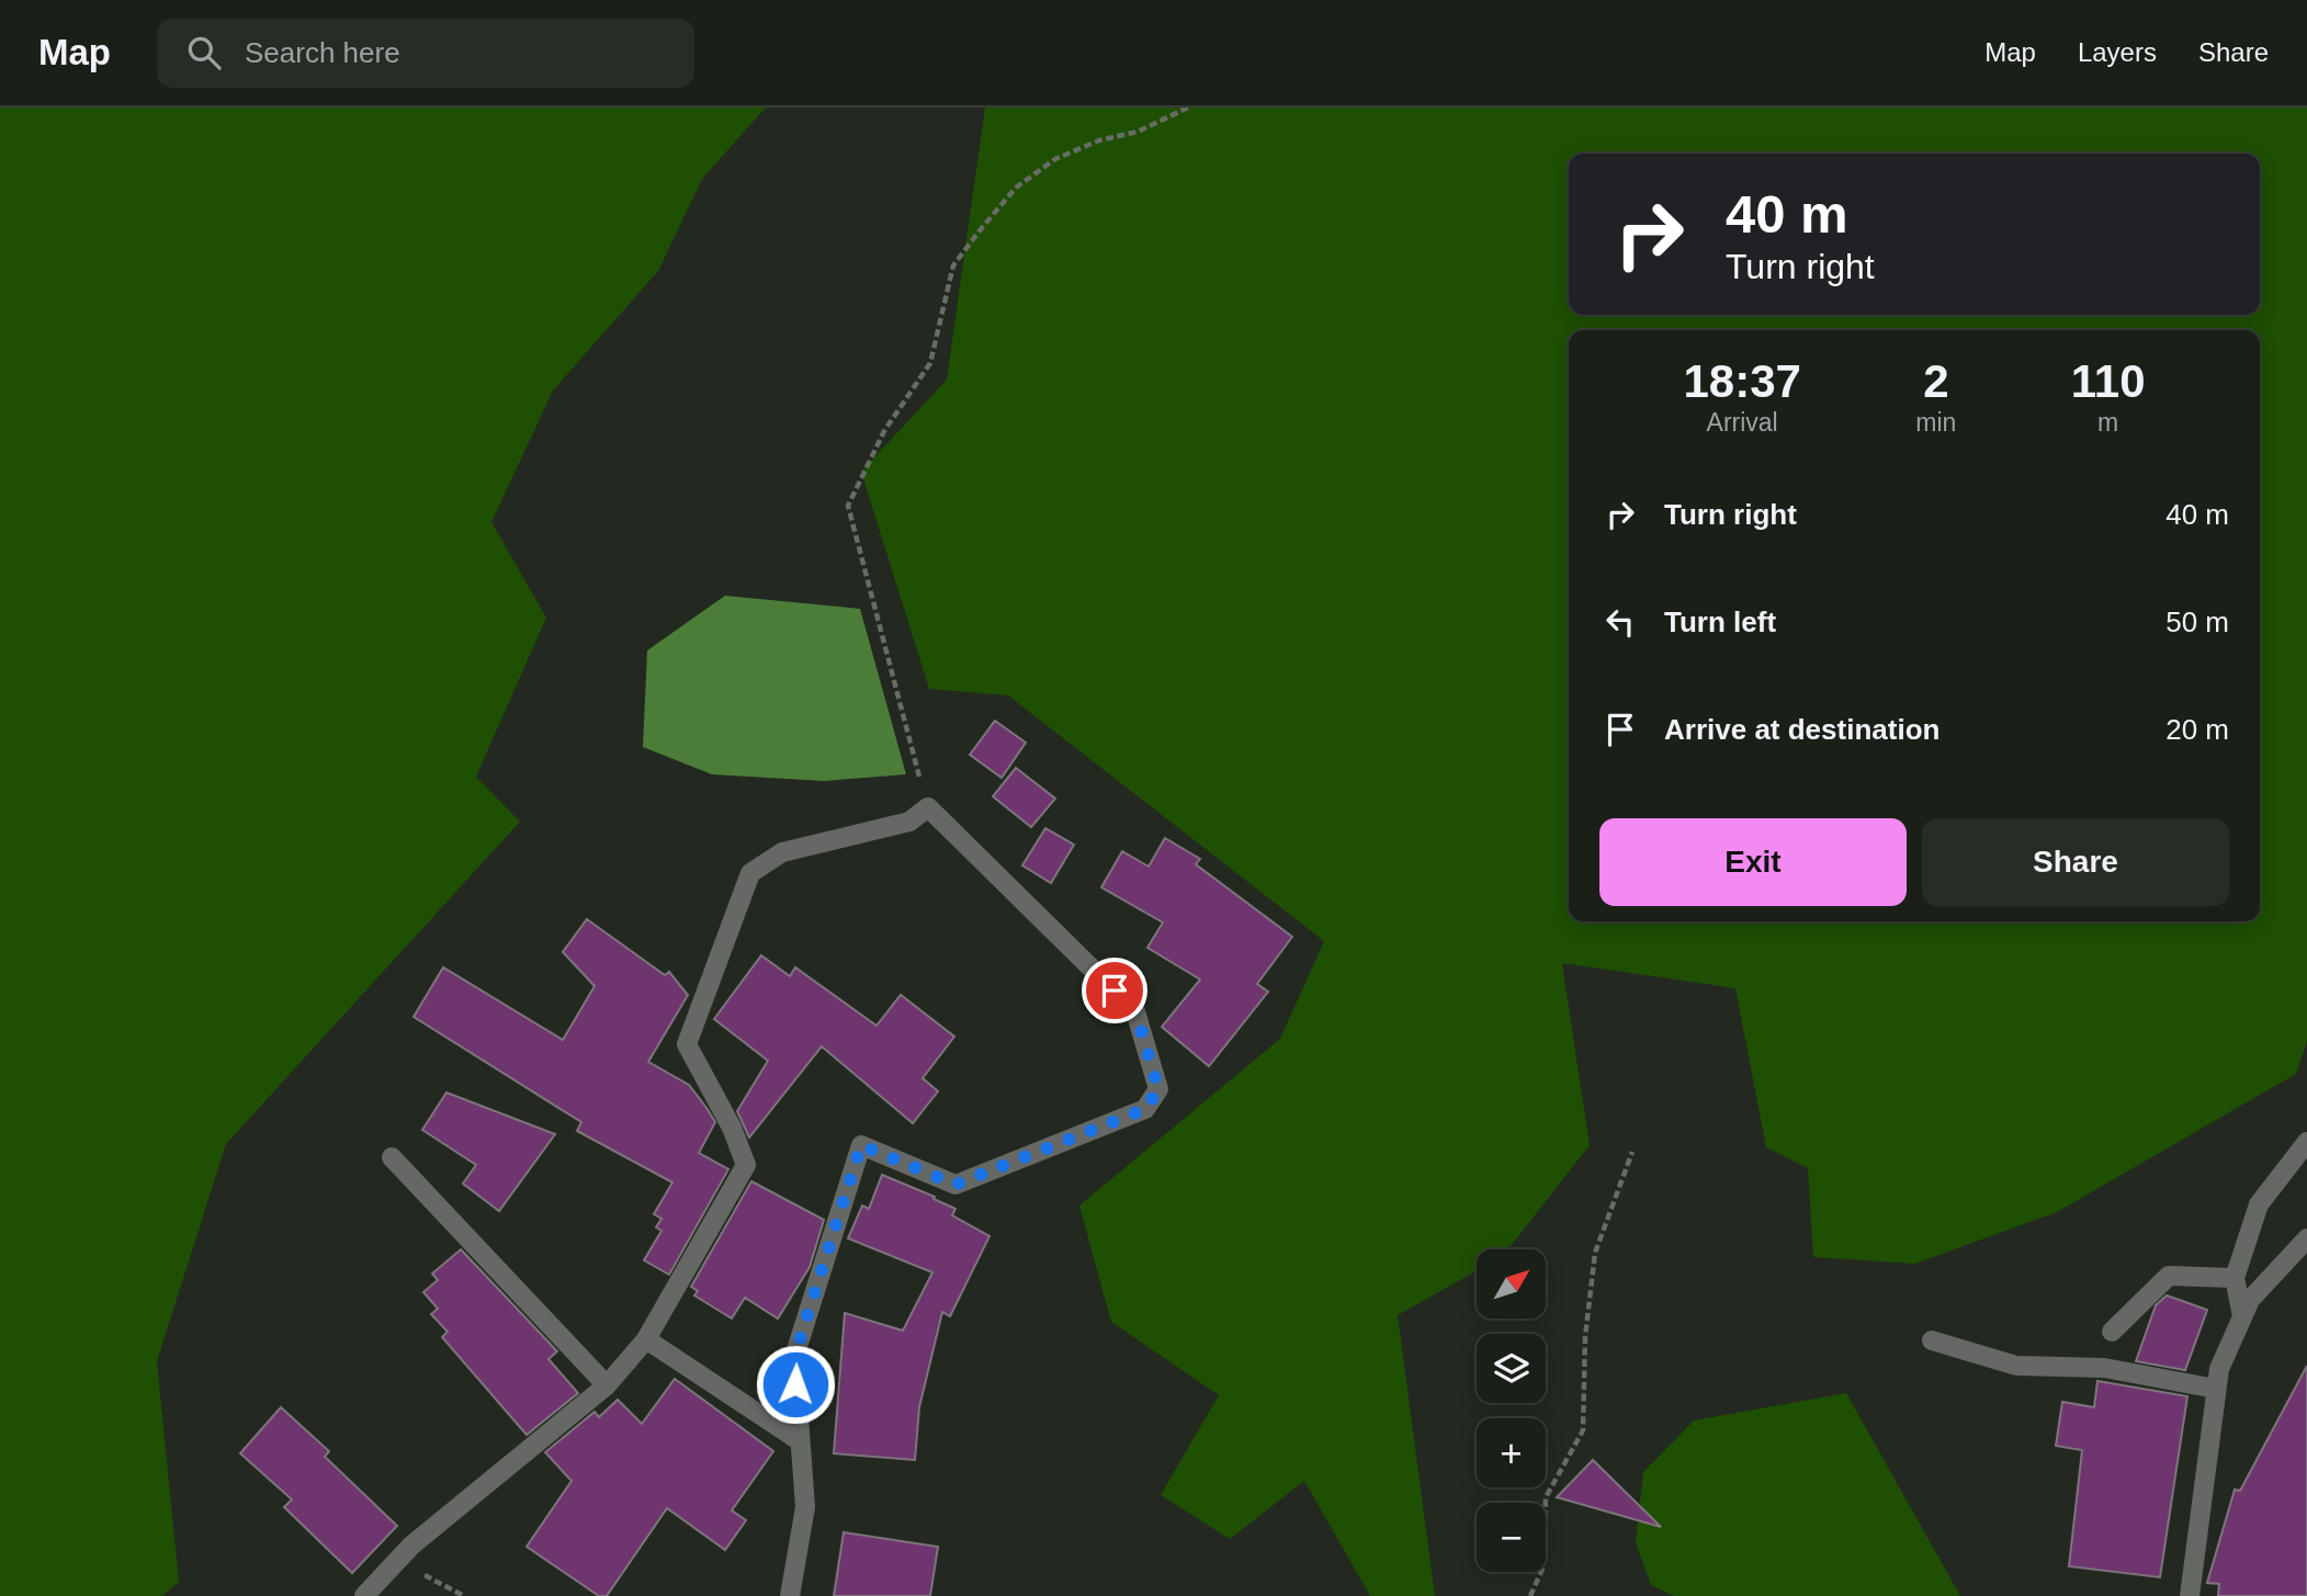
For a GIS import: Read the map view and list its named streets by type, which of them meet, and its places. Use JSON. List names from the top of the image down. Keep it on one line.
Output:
{"north":"top right","page":{"header":"Map","search":"Search here","nav":["Map","Layers","Share"],"turn":["40 m","Turn right"],"eta":["18:37","Arrival","2","min","110","m"],"list":[{"name":"Turn right","value":"40 m"},{"name":"Turn left","value":"50 m"},{"name":"Arrive at destination","value":"20 m"}],"buttons":["Exit","Share"],"map_buttons":["+","−"]}}
